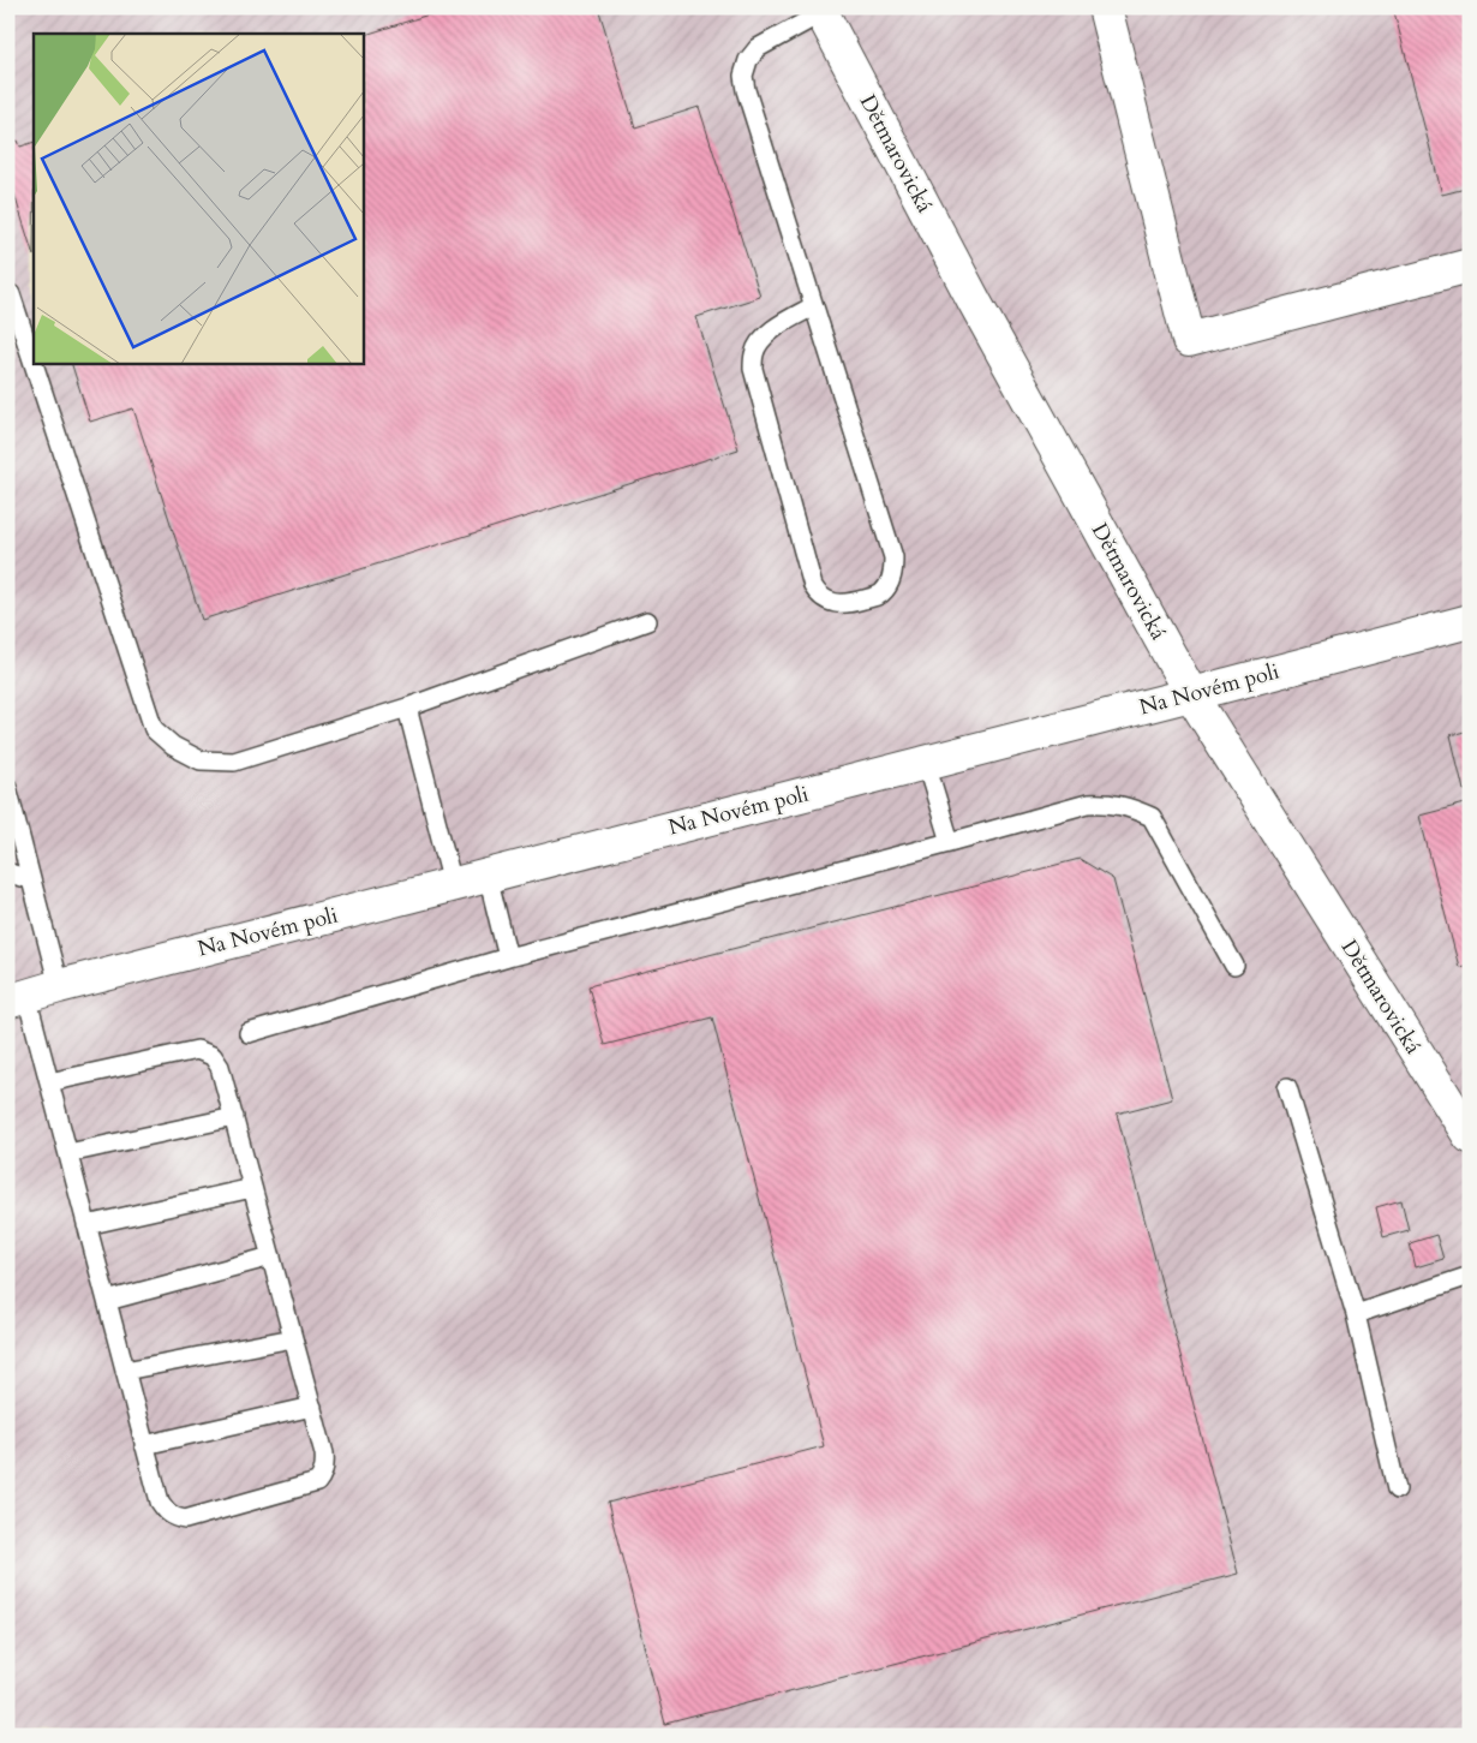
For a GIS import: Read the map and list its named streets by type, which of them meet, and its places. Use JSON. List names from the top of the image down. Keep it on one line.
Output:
{"streets":{"street":["Dětmarovická","Na Novém poli"]},"crossings":[["Dětmarovická","Na Novém poli"]]}
